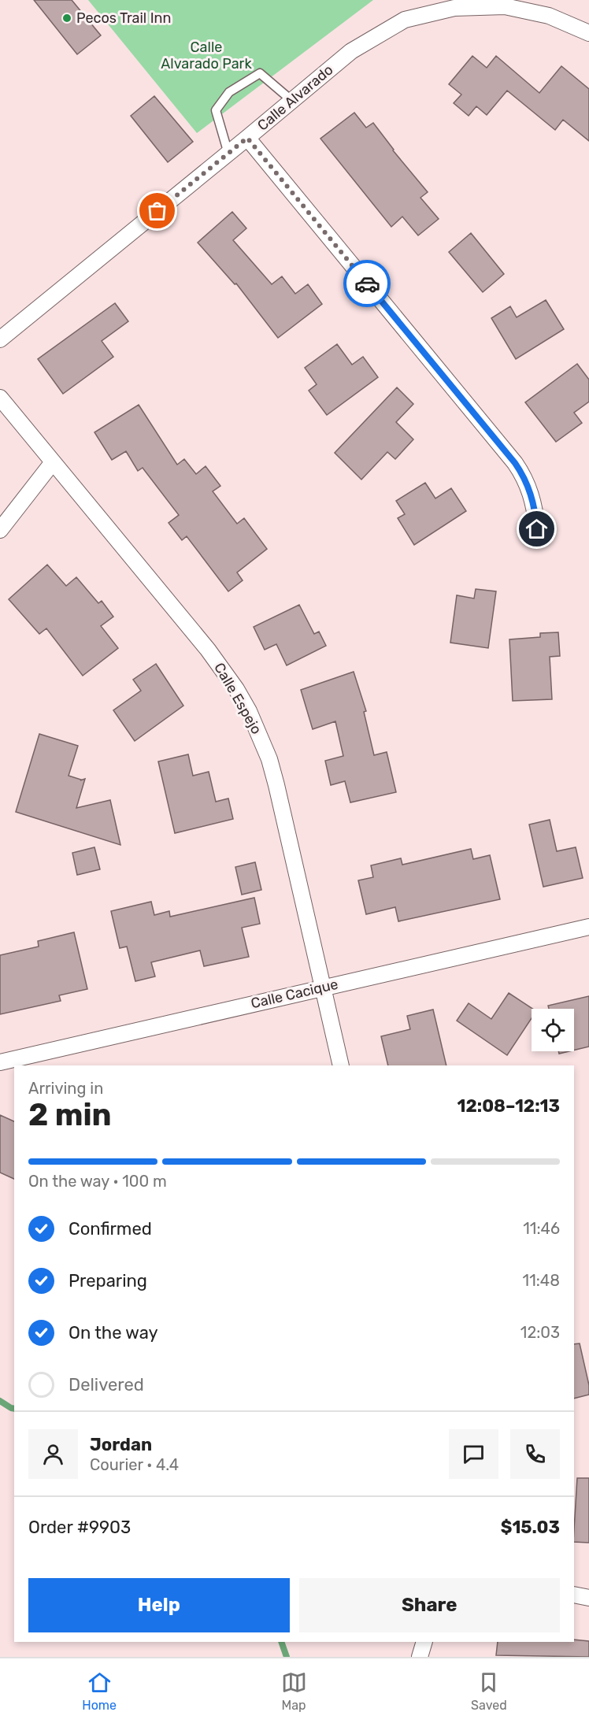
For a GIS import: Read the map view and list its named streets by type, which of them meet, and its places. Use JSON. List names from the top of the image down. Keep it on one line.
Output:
{"streets":{"street":["Calle Alvarado","Calle Espejo","Calle Cacique"]},"crossings":[["Calle Espejo","Calle Cacique"]],"parks":["Calle Alvarado Park"],"places":["Pecos Trail Inn"],"page":{"heading":["2 min","Arriving in","12:08–12:13"],"panel":["Jordan","Courier · 4.4","Order #9903","$15.03"],"bar":"On the way · 100 m","list":[["Confirmed","11:46"],["Preparing","11:48"],["On the way","12:03"],"Delivered"],"buttons":["Help","Share"],"tabs":["Home","Map","Saved"]}}
